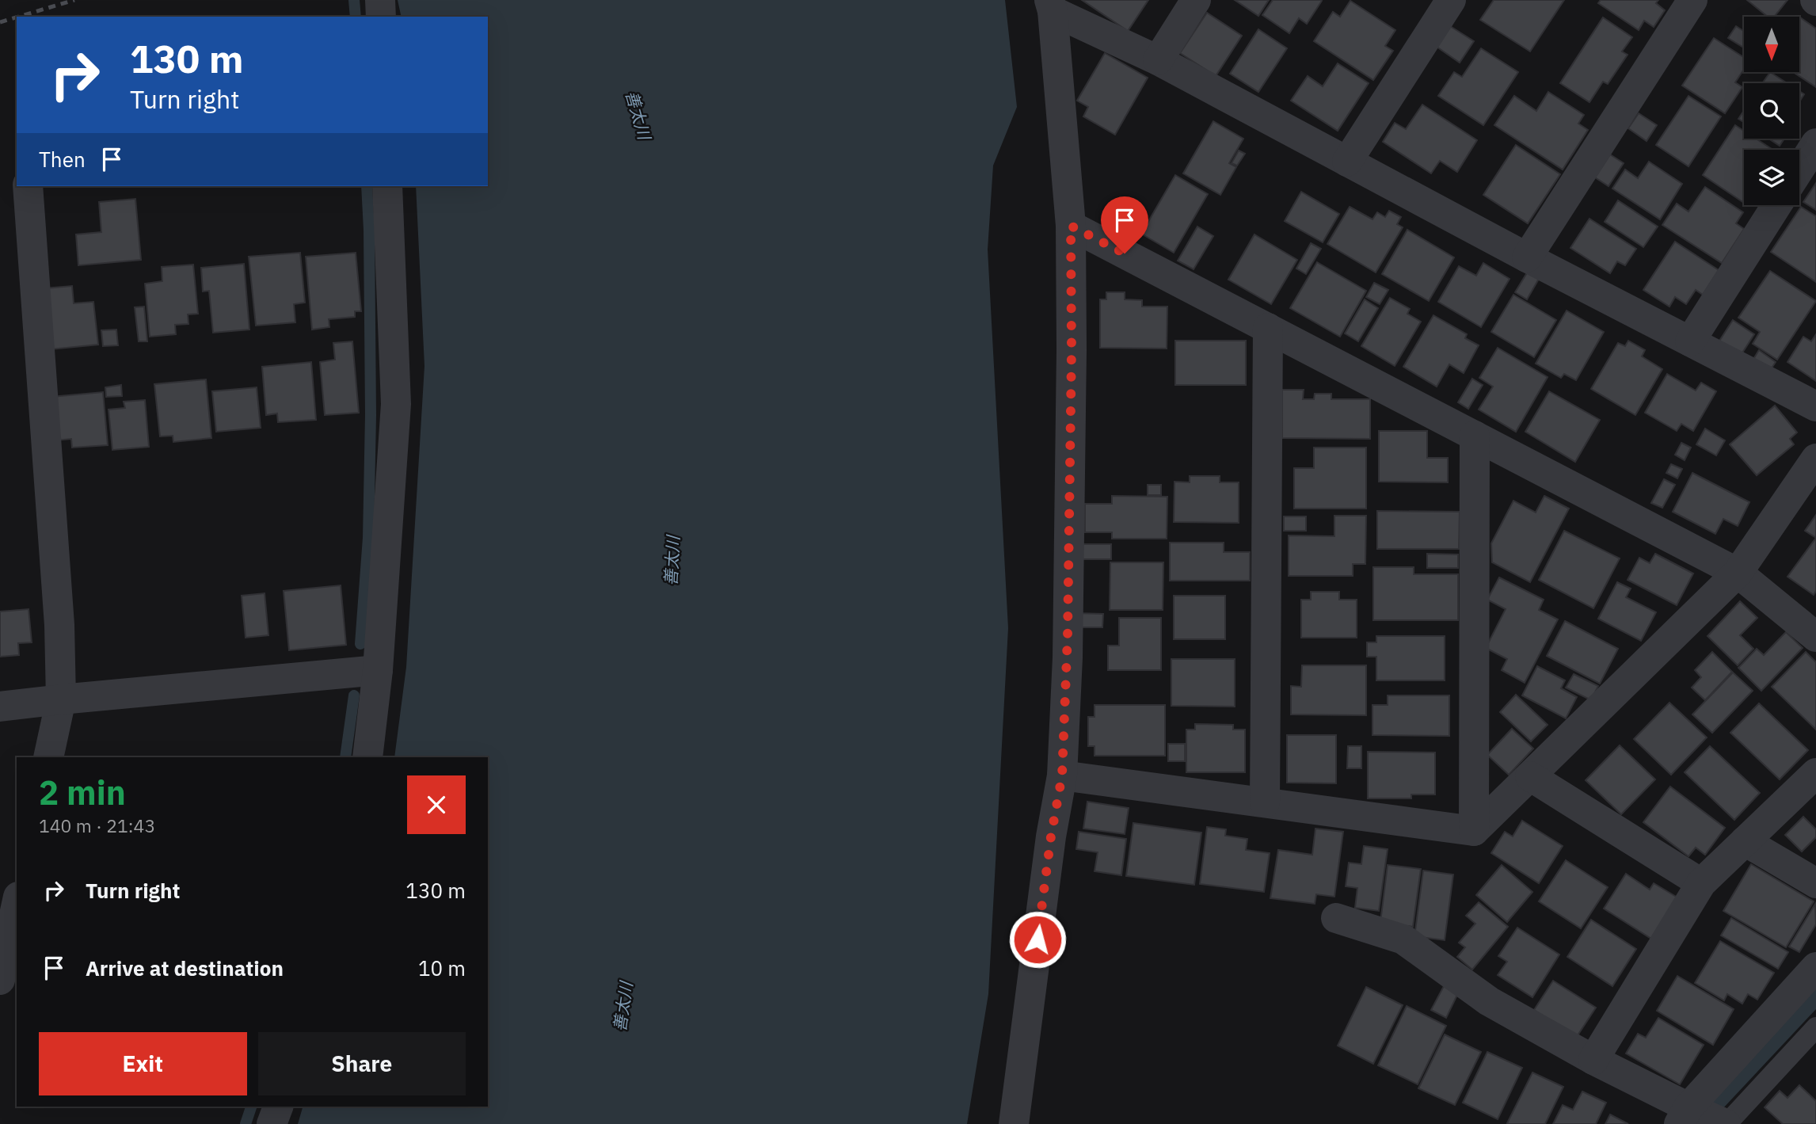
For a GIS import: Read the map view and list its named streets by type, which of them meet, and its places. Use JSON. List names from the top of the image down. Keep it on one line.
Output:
{"water":["善太川"],"north":"bottom","page":{"turn":["130 m","Turn right"],"then":"Then","heading":["2 min","140 m · 21:43"],"list":[{"name":"Turn right","value":"130 m"},{"name":"Arrive at destination","value":"10 m"}],"buttons":["Exit","Share"]}}
